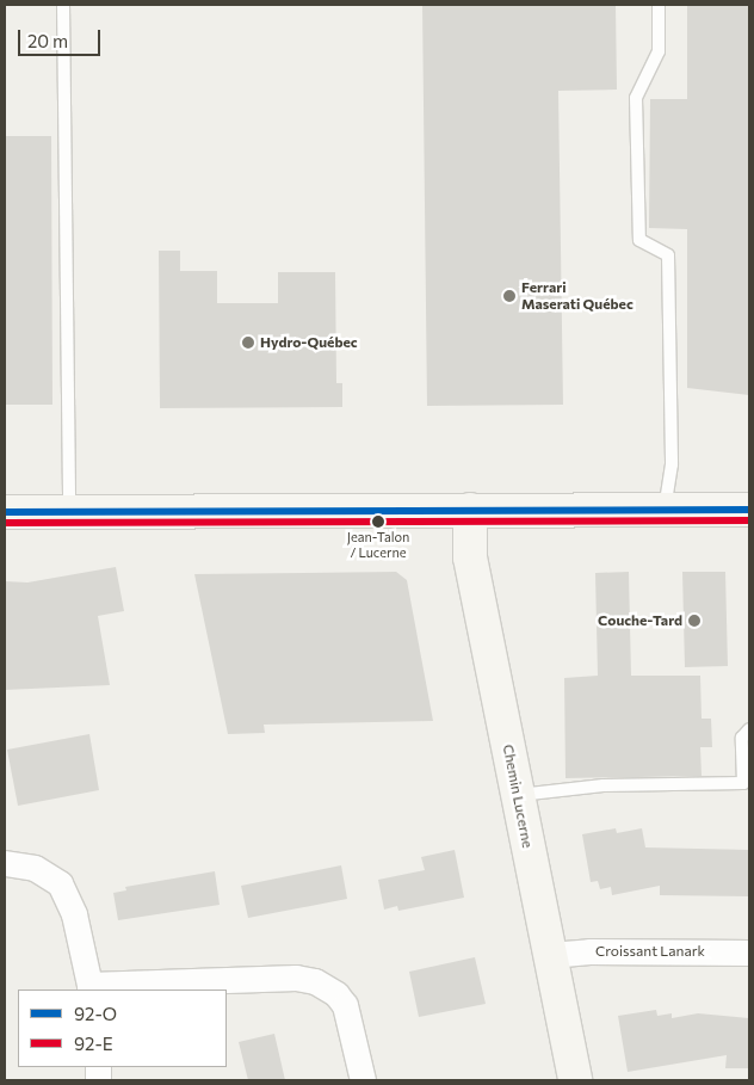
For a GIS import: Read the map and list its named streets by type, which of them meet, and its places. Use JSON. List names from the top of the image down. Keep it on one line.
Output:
{"streets":{"main road":["Chemin Lucerne"],"street":["Croissant Lanark"]},"crossings":[["Chemin Lucerne","Croissant Lanark"]],"places":["Ferrari Maserati Québec","Hydro-Québec","Jean-Talon / Lucerne","Couche-Tard"],"lines":["transit line 92-O","transit line 92-E"],"legend":["92-O","92-E"],"scale_bar":"20 m"}
